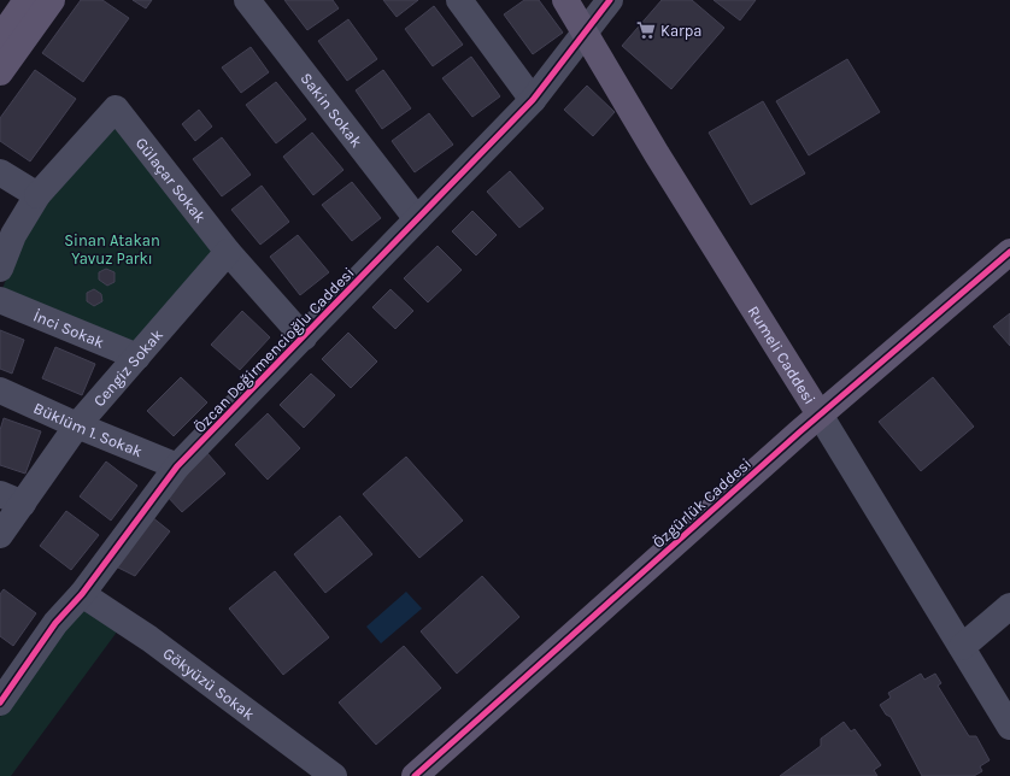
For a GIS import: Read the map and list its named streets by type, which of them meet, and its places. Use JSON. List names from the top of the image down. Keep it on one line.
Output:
{"streets":{"main road":["Rumeli Caddesi","Özgürlük Caddesi"],"street":["Sakin Sokak","Gülaçar Sokak","İnci Sokak","Özcan Değirmencioğlu Caddesi","Cengiz Sokak","Büklüm 1. Sokak","Gökyüzü Sokak"]},"crossings":[["Sakin Sokak","Özcan Değirmencioğlu Caddesi"],["Gülaçar Sokak","Özcan Değirmencioğlu Caddesi"],["Gülaçar Sokak","Cengiz Sokak"],["İnci Sokak","Cengiz Sokak"],["Özcan Değirmencioğlu Caddesi","Rumeli Caddesi"],["Özcan Değirmencioğlu Caddesi","Büklüm 1. Sokak"],["Özcan Değirmencioğlu Caddesi","Gökyüzü Sokak"],["Rumeli Caddesi","Özgürlük Caddesi"],["Cengiz Sokak","Büklüm 1. Sokak"]],"parks":["Sinan Atakan Yavuz Parkı"],"places":{"supermarket":["Karpa"]}}
